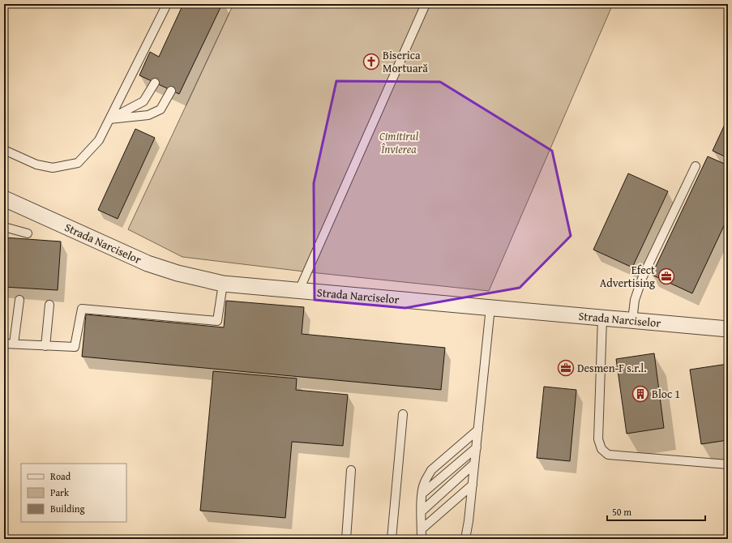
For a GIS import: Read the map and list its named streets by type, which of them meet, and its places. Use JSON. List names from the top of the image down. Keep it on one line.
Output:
{"streets":{"street":["Strada Narciselor"]},"parks":["Cimitirul Învierea"],"places":{"church":["Biserica Mortuară"],"office":["Efect Advertising","Desmen-F s.r.l."],"building":["Bloc 1"]},"legend":["Road","Park","Building"],"scale_bar":"50 m"}
